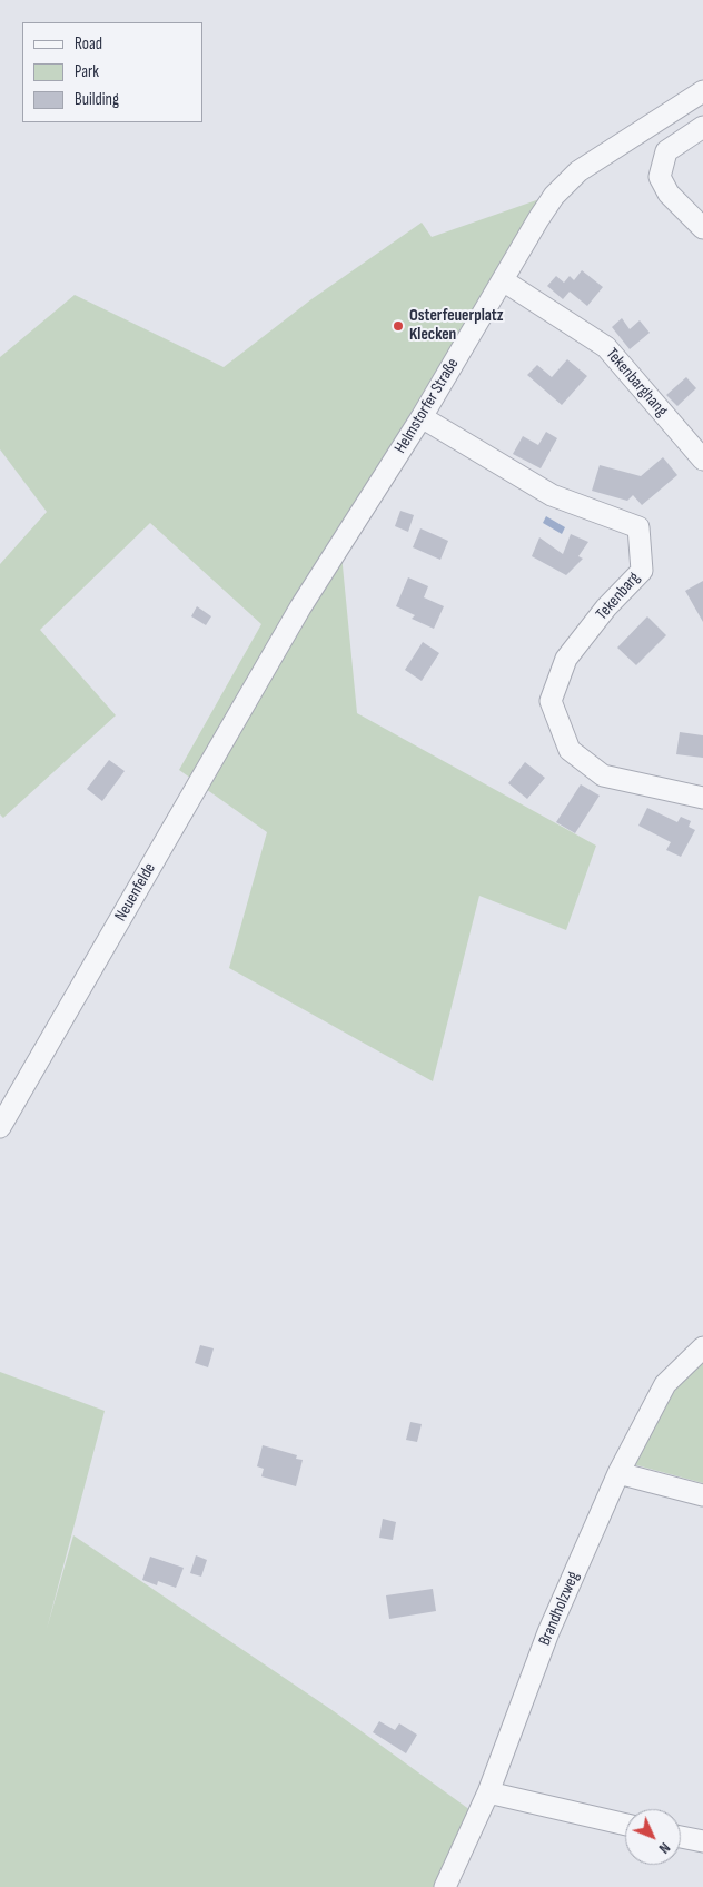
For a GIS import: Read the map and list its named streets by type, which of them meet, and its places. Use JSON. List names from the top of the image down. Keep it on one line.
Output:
{"streets":{"street":["Tekenbarghang","Helmstorfer Straße","Tekenbarg","Neuenfelde","Brandholzweg"]},"crossings":[["Tekenbarghang","Helmstorfer Straße"],["Helmstorfer Straße","Tekenbarg"],["Helmstorfer Straße","Neuenfelde"]],"places":["Osterfeuerplatz Klecken"],"legend":["Road","Park","Building"],"north":"bottom right"}
